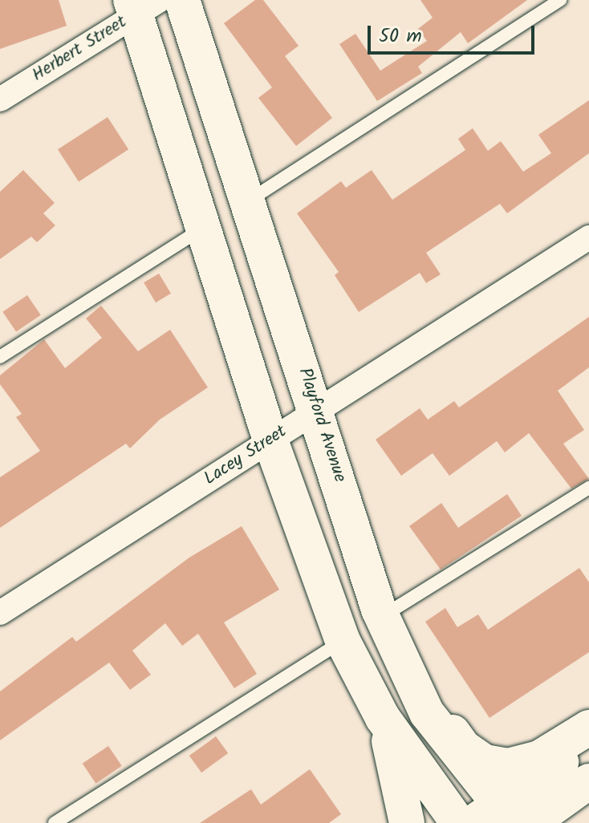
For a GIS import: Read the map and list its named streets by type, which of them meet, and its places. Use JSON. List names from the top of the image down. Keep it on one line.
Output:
{"streets":{"main road":["Playford Avenue"],"street":["Herbert Street","Lacey Street"]},"crossings":[["Playford Avenue","Lacey Street"]],"scale_bar":"50 m"}
